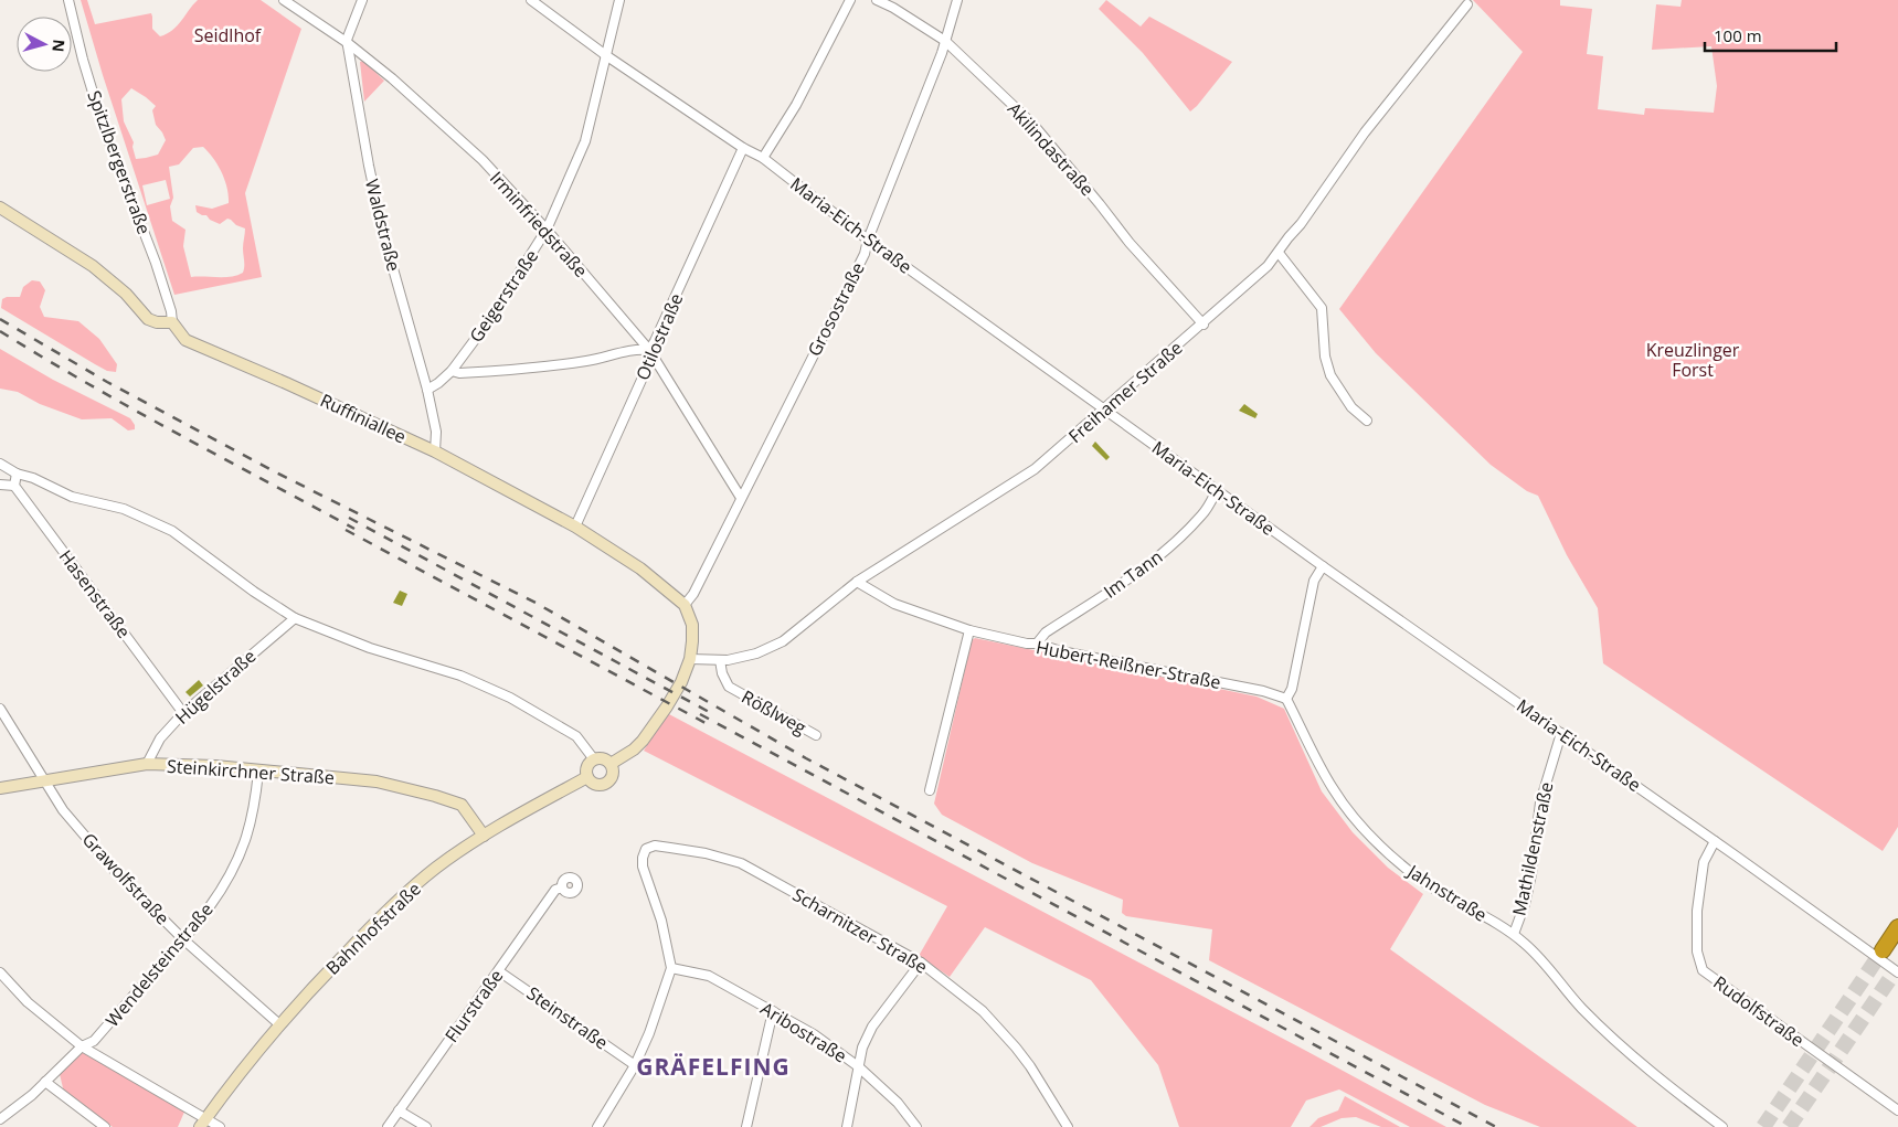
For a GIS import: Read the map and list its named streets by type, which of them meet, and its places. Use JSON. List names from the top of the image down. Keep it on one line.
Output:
{"streets":{"street":["Akilindastraße","Spitzlbergerstraße","Irminfriedstraße","Waldstraße","Maria-Eich-Straße","Geigerstraße","Grosostraße","Otilostraße","Freihamer Straße","Ruffiniallee","Im Tann","Hasenstraße","Hubert-Reißner-Straße","Hügelstraße","Rößlweg","Steinkirchner Straße","Mathildenstraße","Grawolfstraße","Jahnstraße","Bahnhofstraße","Scharnitzer Straße","Wendelsteinstraße","Flurstraße","Rudolfstraße","Steinstraße","Aribostraße"]},"crossings":[["Akilindastraße","Grosostraße"],["Akilindastraße","Freihamer Straße"],["Spitzlbergerstraße","Ruffiniallee"],["Irminfriedstraße","Waldstraße"],["Irminfriedstraße","Geigerstraße"],["Irminfriedstraße","Grosostraße"],["Irminfriedstraße","Otilostraße"],["Waldstraße","Geigerstraße"],["Waldstraße","Ruffiniallee"],["Maria-Eich-Straße","Geigerstraße"],["Maria-Eich-Straße","Grosostraße"],["Maria-Eich-Straße","Otilostraße"],["Maria-Eich-Straße","Freihamer Straße"],["Maria-Eich-Straße","Im Tann"],["Maria-Eich-Straße","Mathildenstraße"],["Maria-Eich-Straße","Rudolfstraße"],["Grosostraße","Ruffiniallee"],["Otilostraße","Ruffiniallee"],["Freihamer Straße","Hubert-Reißner-Straße"],["Freihamer Straße","Rößlweg"],["Im Tann","Hubert-Reißner-Straße"],["Hasenstraße","Hügelstraße"],["Hubert-Reißner-Straße","Jahnstraße"],["Hügelstraße","Steinkirchner Straße"],["Steinkirchner Straße","Grawolfstraße"],["Steinkirchner Straße","Bahnhofstraße"],["Steinkirchner Straße","Wendelsteinstraße"],["Mathildenstraße","Jahnstraße"],["Grawolfstraße","Bahnhofstraße"],["Grawolfstraße","Wendelsteinstraße"],["Scharnitzer Straße","Aribostraße"],["Flurstraße","Steinstraße"]],"districts":["GRÄFELFING"],"parks":["Seidlhof","Kreuzlinger Forst"],"scale_bar":"100 m","north":"right"}
